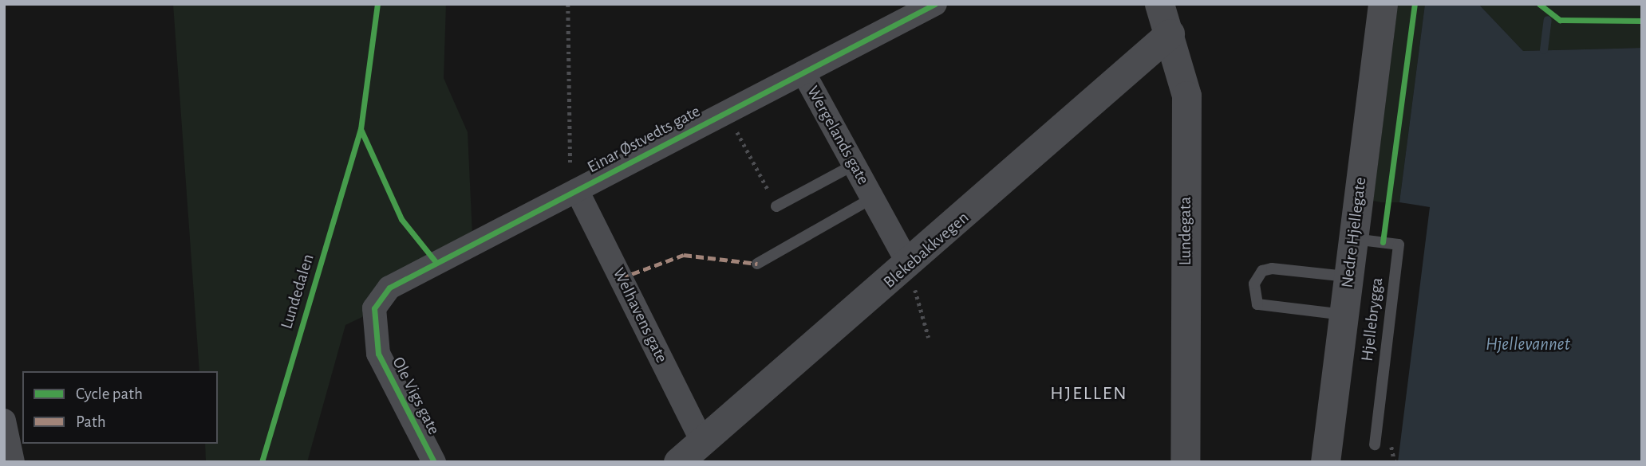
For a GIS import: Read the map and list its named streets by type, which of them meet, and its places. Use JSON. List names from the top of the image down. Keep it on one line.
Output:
{"streets":{"street":["Wergelands gate","Einar Østvedts gate","Lundegata","Nedre Hjellegate","Blekebakkvegen","Welhavens gate","Ole Vigs gate"],"lane":["Hjellebrygga"],"cycle path":["Lundedalen"]},"crossings":[["Wergelands gate","Einar Østvedts gate"],["Wergelands gate","Blekebakkvegen"],["Einar Østvedts gate","Welhavens gate"],["Einar Østvedts gate","Ole Vigs gate"],["Lundegata","Blekebakkvegen"],["Nedre Hjellegate","Hjellebrygga"],["Blekebakkvegen","Welhavens gate"]],"districts":["HJELLEN"],"water":["Hjellevannet"],"legend":["Cycle path","Path"]}
